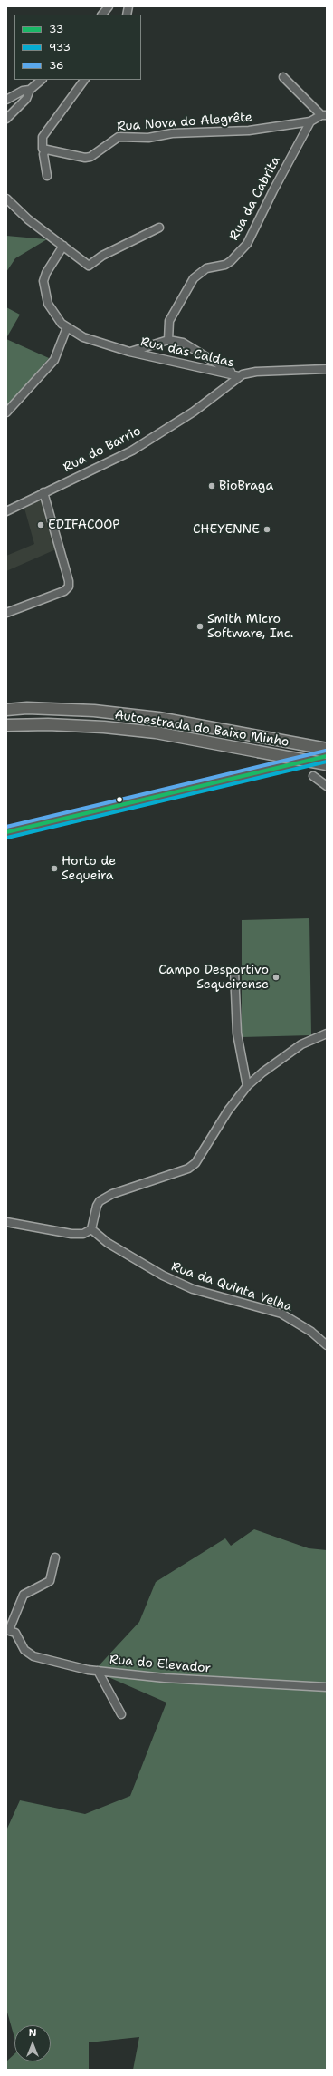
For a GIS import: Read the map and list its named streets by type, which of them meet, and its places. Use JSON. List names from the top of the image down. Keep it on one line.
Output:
{"streets":{"highway":["Autoestrada do Baixo Minho"],"street":["Rua Nova do Alegrête","Rua da Cabrita","Rua das Caldas","Rua do Barrio","Rua da Quinta Velha","Rua do Elevador"]},"crossings":[["Rua Nova do Alegrête","Rua da Cabrita"],["Rua das Caldas","Rua do Barrio"]],"places":["BioBraga","EDIFACOOP","CHEYENNE","Smith Micro Software, Inc.","Horto de Sequeira","Campo Desportivo Sequeirense"],"lines":["transit line 36","transit line 33","transit line 933"],"legend":["33","933","36"],"north":"top"}
